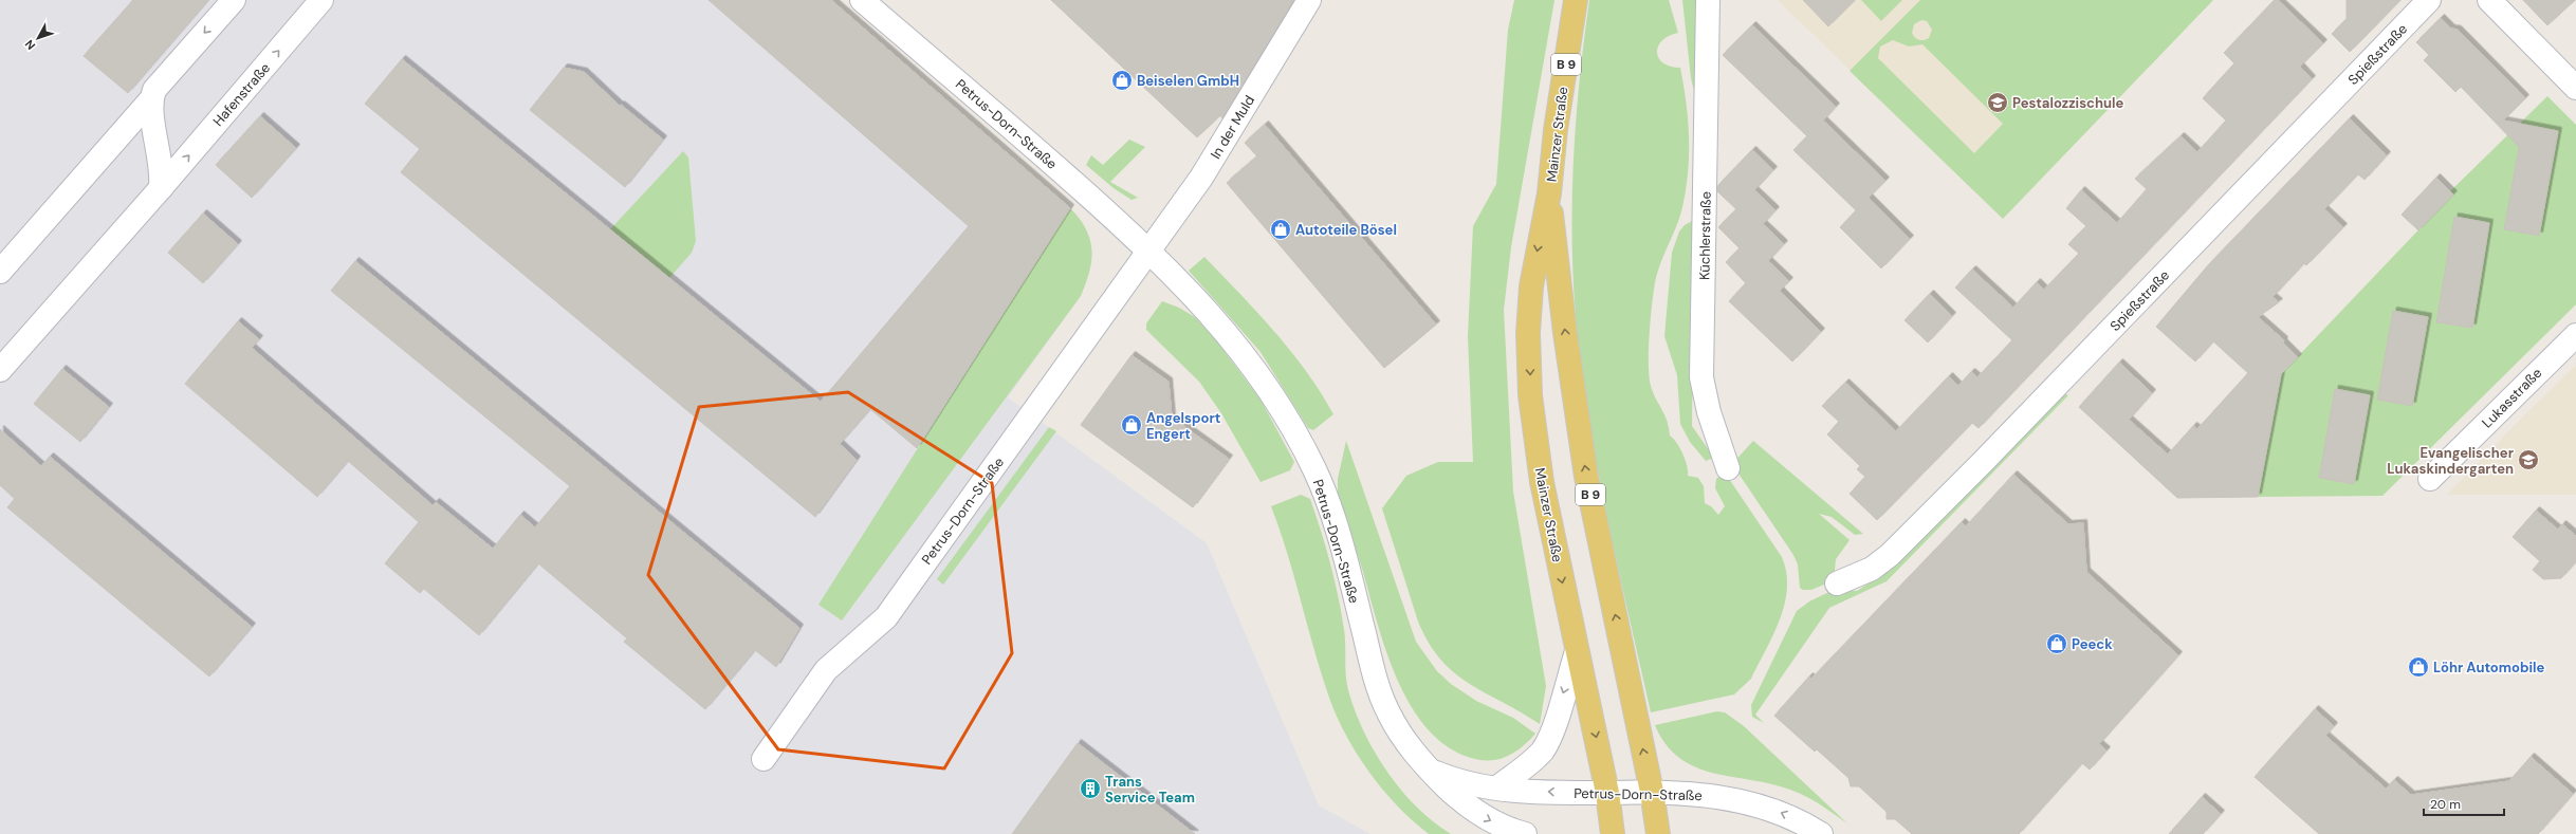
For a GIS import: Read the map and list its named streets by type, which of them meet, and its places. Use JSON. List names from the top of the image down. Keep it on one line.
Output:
{"streets":{"main road":["B 9","Mainzer Straße"],"street":["Spießstraße","Hafenstraße","Petrus-Dorn-Straße","In der Muld","Küchlerstraße","Lukasstraße"]},"crossings":[["Petrus-Dorn-Straße","In der Muld"],["Petrus-Dorn-Straße","Mainzer Straße"]],"places":{"shop":["Beiselen GmbH","Autoteile Bösel","Angelsport Engert","Peeck","Löhr Automobile"],"school or university":["Pestalozzischule","Evangelischer Lukaskindergarten"],"building":["Trans Service Team"]},"scale_bar":"20 m","north":"bottom left"}
